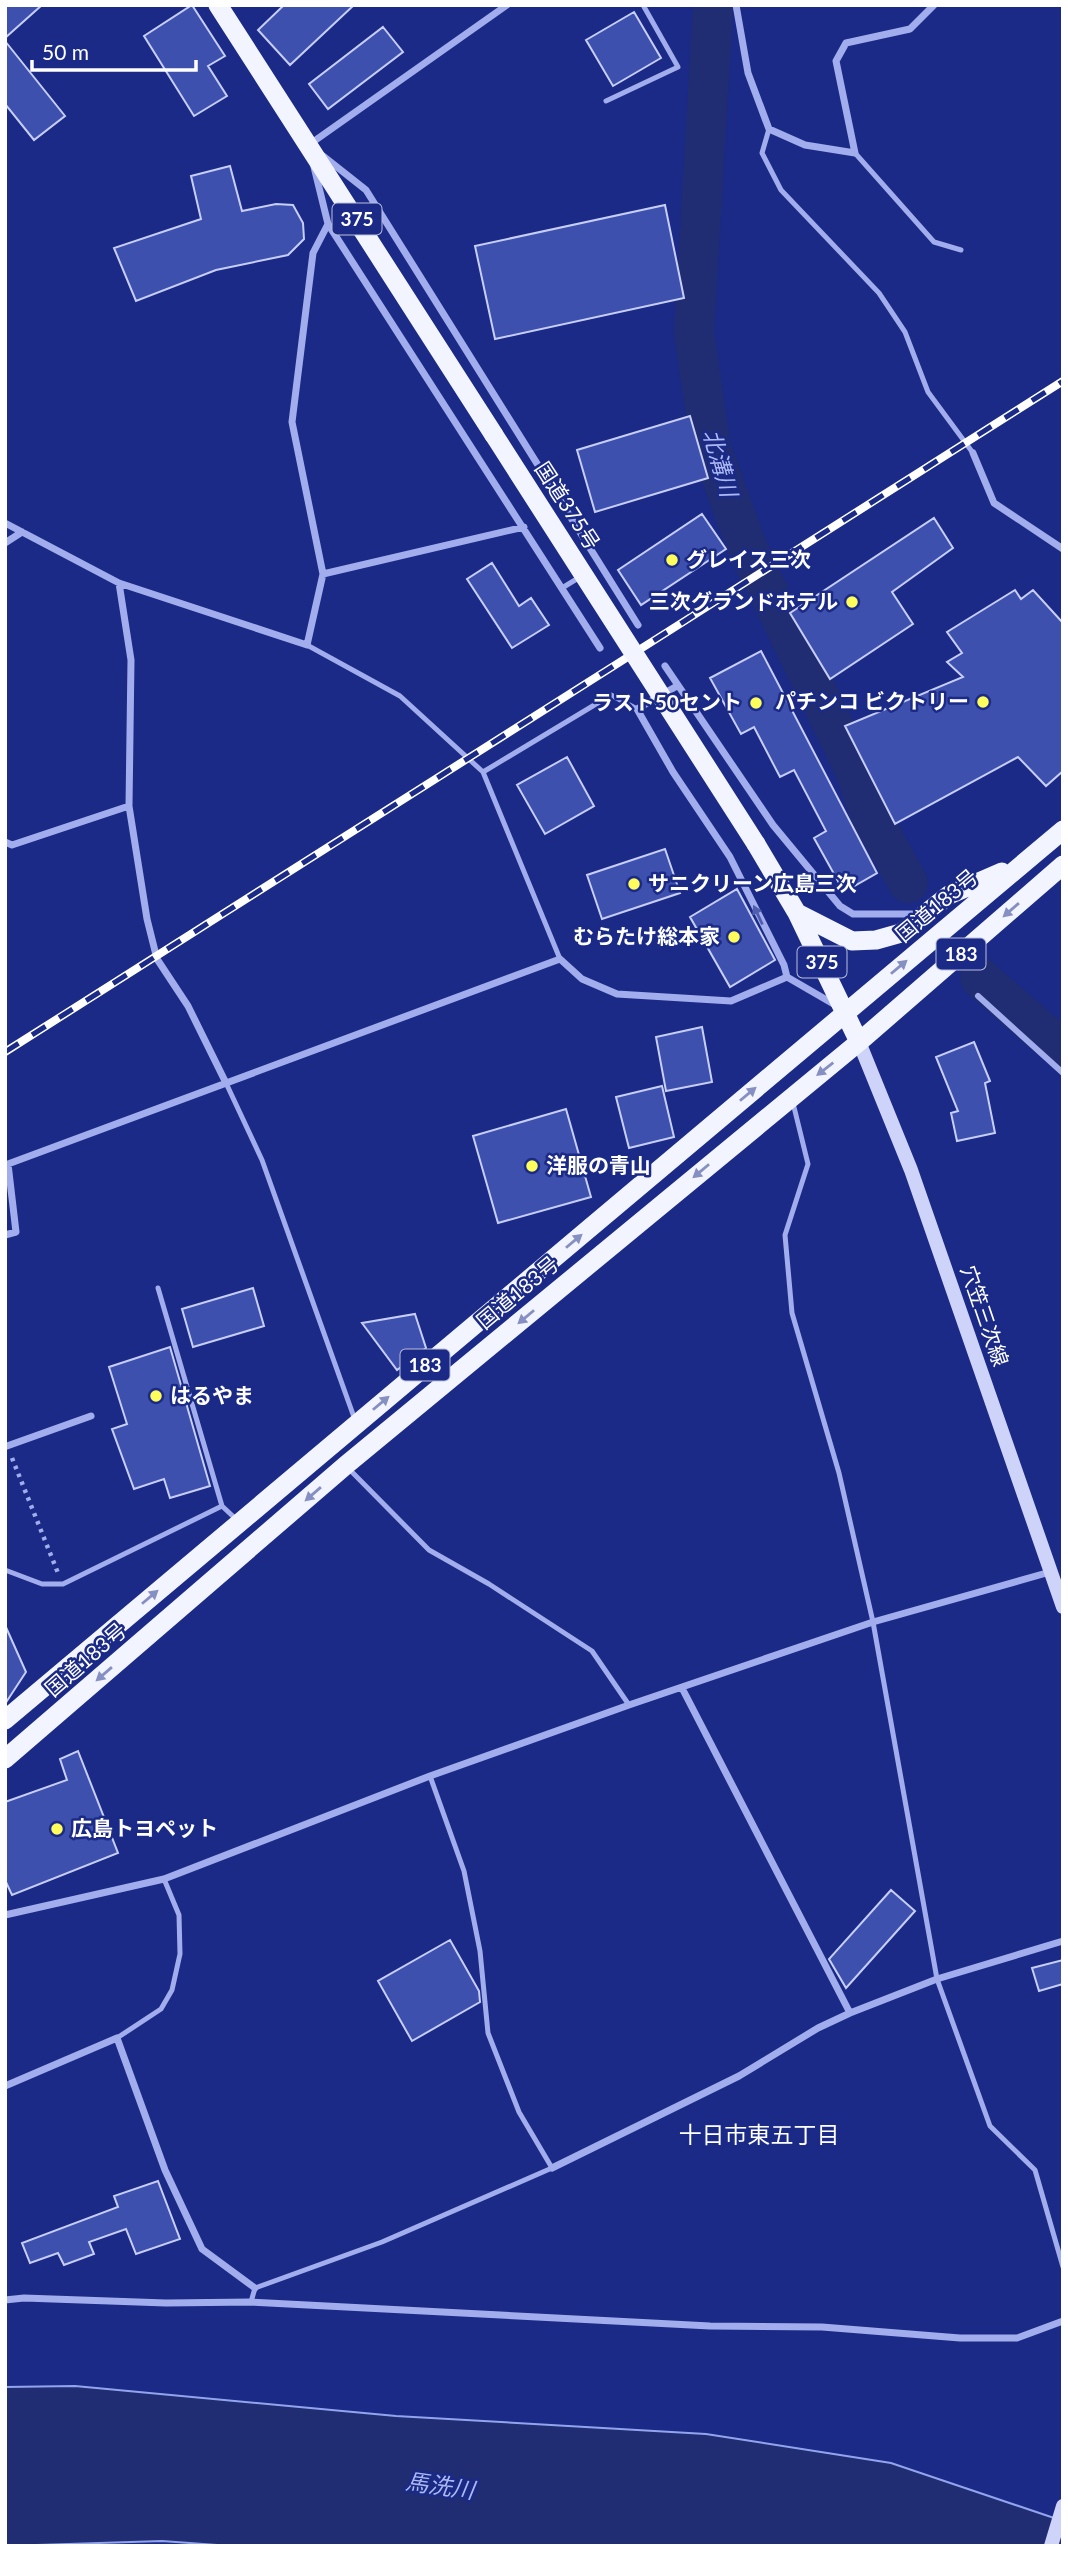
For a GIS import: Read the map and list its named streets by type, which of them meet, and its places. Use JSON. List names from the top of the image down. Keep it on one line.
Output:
{"streets":{"highway":["375","国道375号","国道183号","183"],"main road":["穴笠三次線"]},"crossings":[["国道375号","国道183号"],["国道375号","穴笠三次線"],["国道183号","穴笠三次線"]],"districts":["十日市東五丁目"],"water":["北溝川","馬洗川"],"places":["グレイス三次","三次グランドホテル","パチンコ ビクトリー","ラスト50セント","サニクリーン広島三次","むらたけ総本家","洋服の青山","はるやま","広島トヨペット"],"scale_bar":"50 m"}
